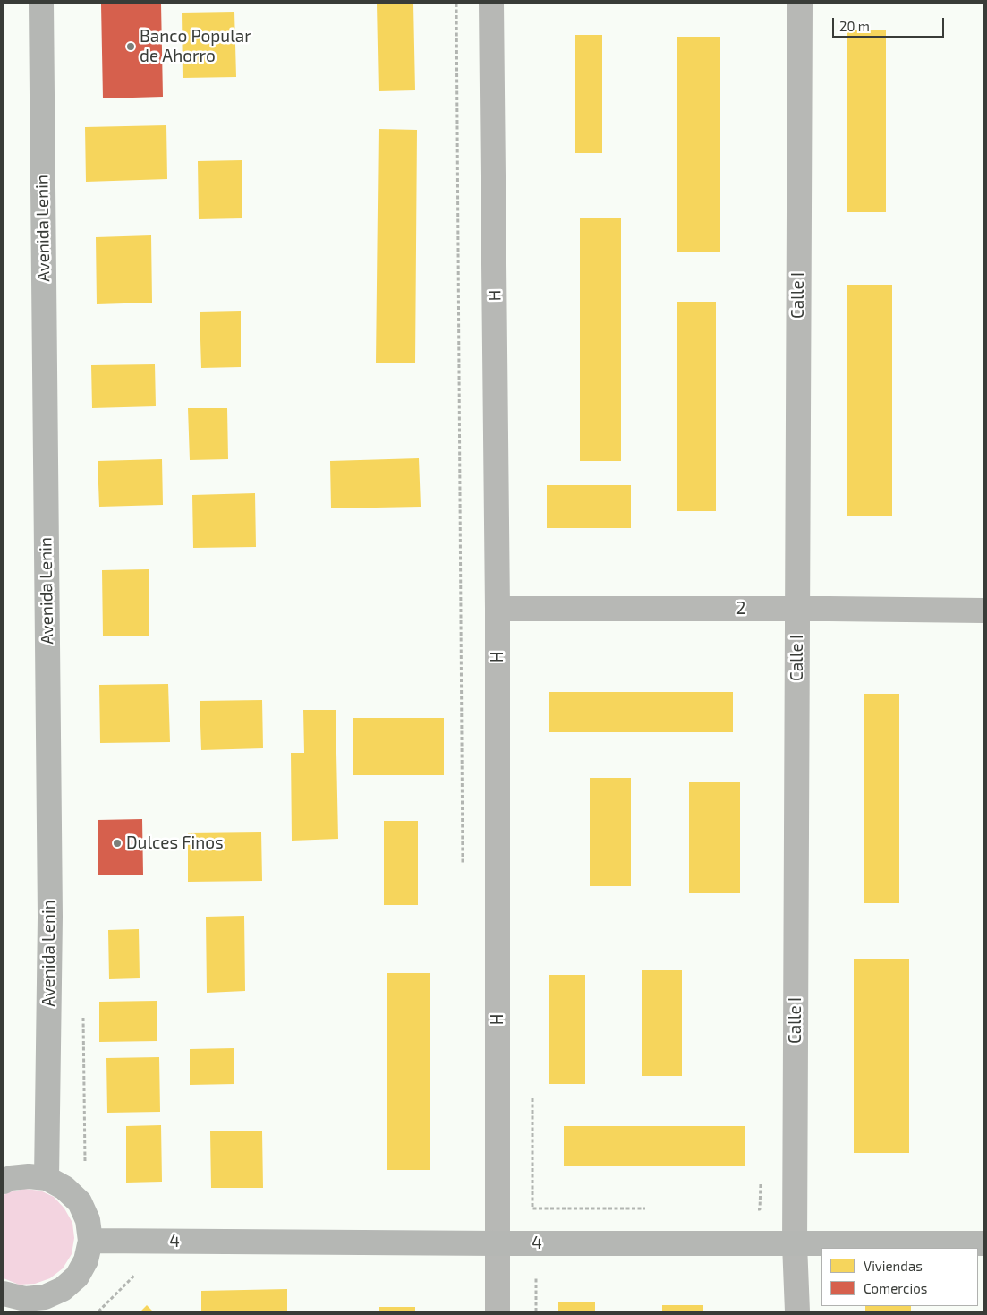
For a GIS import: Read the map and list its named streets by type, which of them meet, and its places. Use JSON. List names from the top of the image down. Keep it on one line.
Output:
{"streets":{"street":["Avenida Lenin","H","Calle I","2","4"]},"crossings":[["H","2"],["H","4"],["Calle I","2"],["Calle I","4"]],"places":["Banco Popular de Ahorro","Dulces Finos"],"legend":["Viviendas","Comercios"],"scale_bar":"20 m"}
